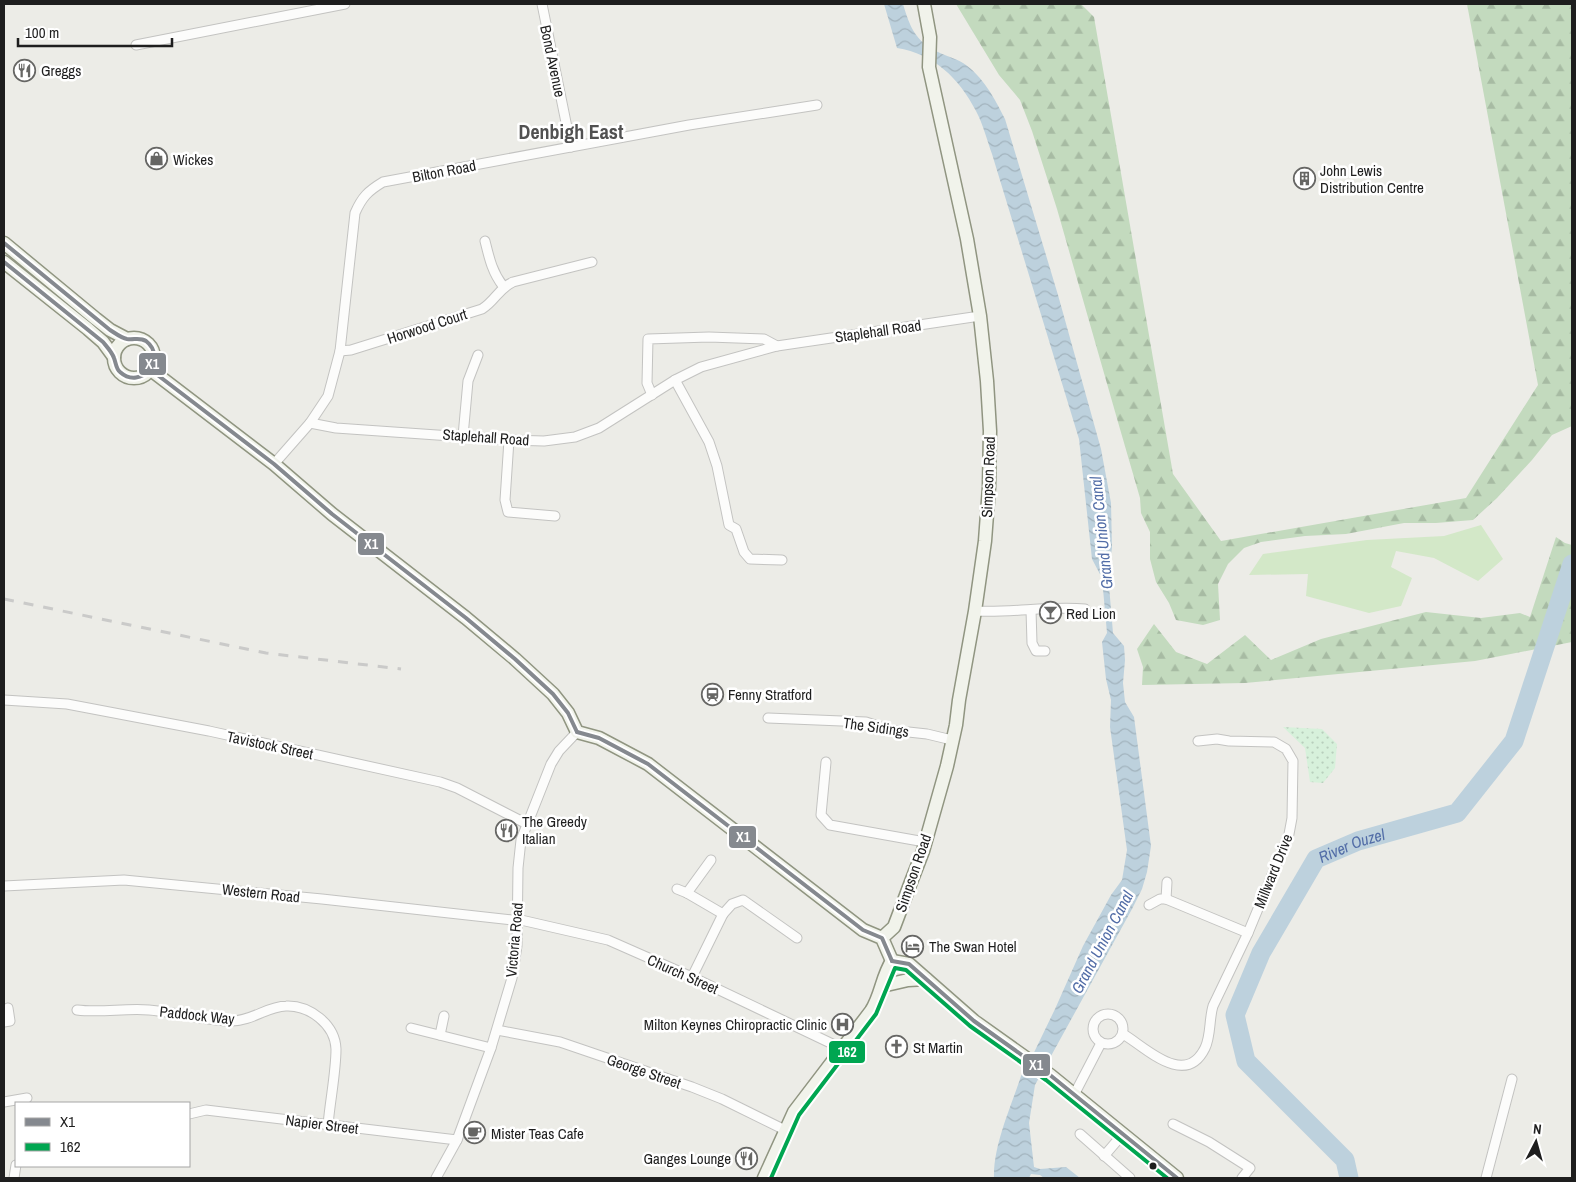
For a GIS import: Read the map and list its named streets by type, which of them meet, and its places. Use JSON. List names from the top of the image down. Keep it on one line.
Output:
{"streets":{"street":["Bond Avenue","Bilton Road","Horwood Court","Staplehall Road","Simpson Road","The Sidings","Tavistock Street","Millward Drive","Western Road","Victoria Road","Church Street","Paddock Way","George Street","Napier Street"]},"crossings":[["Bond Avenue","Bilton Road"],["Bilton Road","Horwood Court"],["Bilton Road","Staplehall Road"],["Staplehall Road","Simpson Road"],["Simpson Road","The Sidings"],["Tavistock Street","Victoria Road"],["Western Road","Victoria Road"],["Western Road","Church Street"],["Victoria Road","Church Street"],["Victoria Road","George Street"],["Victoria Road","Napier Street"],["Paddock Way","Napier Street"]],"districts":["Denbigh East"],"water":["Grand Union Canal","River Ouzel"],"places":{"restaurant":["Greggs","The Greedy Italian","Ganges Lounge"],"shop":["Wickes"],"building":["John Lewis Distribution Centre"],"bar":["Red Lion"],"station":["Fenny Stratford"],"hotel":["The Swan Hotel"],"hospital":["Milton Keynes Chiropractic Clinic"],"church":["St Martin"],"cafe":["Mister Teas Cafe"]},"lines":["transit line X1","transit line 162"],"legend":["X1","162"],"scale_bar":"100 m","north":"top"}
